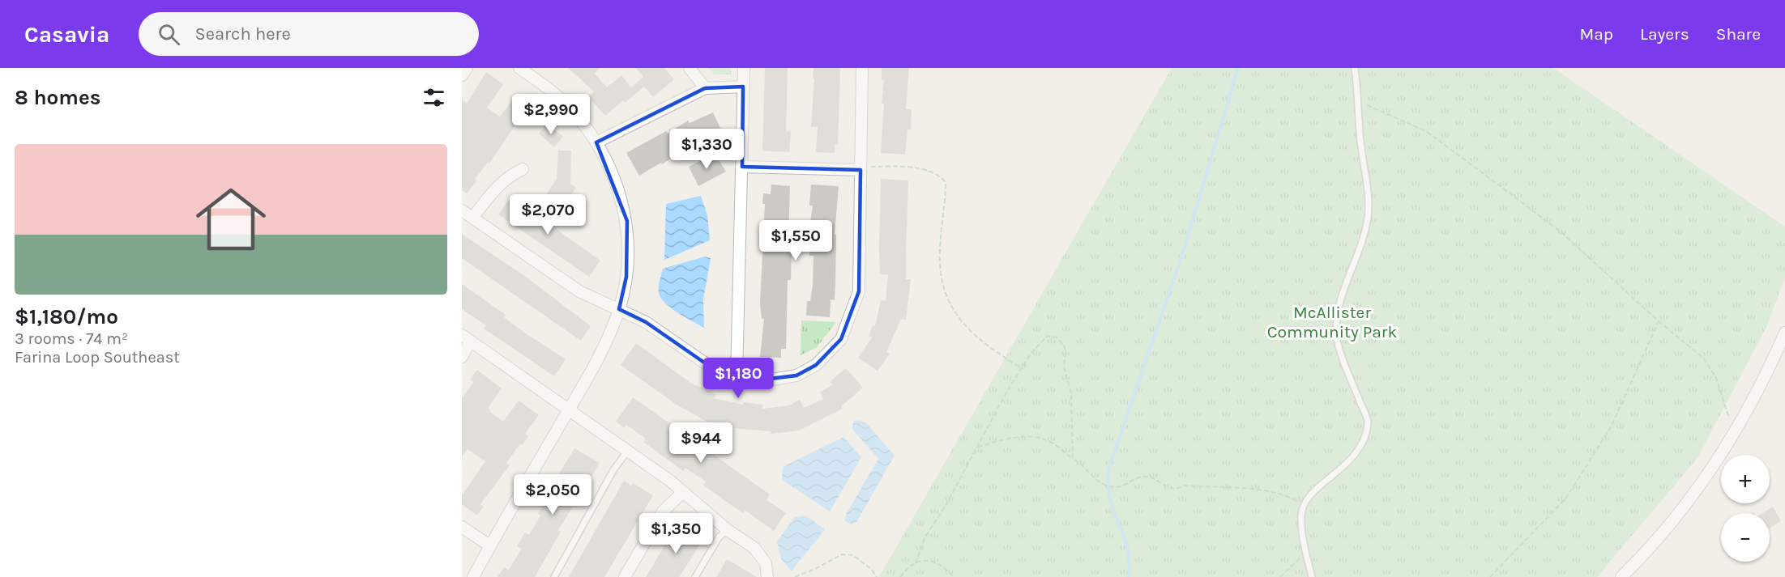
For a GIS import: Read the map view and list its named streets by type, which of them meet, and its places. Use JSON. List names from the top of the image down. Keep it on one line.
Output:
{"parks":["McAllister Community Park"],"page":{"header":"Casavia","search":"Search here","nav":["Map","Layers","Share"],"heading":"8 homes","price":["$2,990","$1,330","$2,070","$1,550","$1,180","$944","$2,050","$1,350"],"list":[{"name":"$1,180/mo","note":"3 rooms · 74 m² · Farina Loop Southeast"}],"map_buttons":["+","−"]}}
